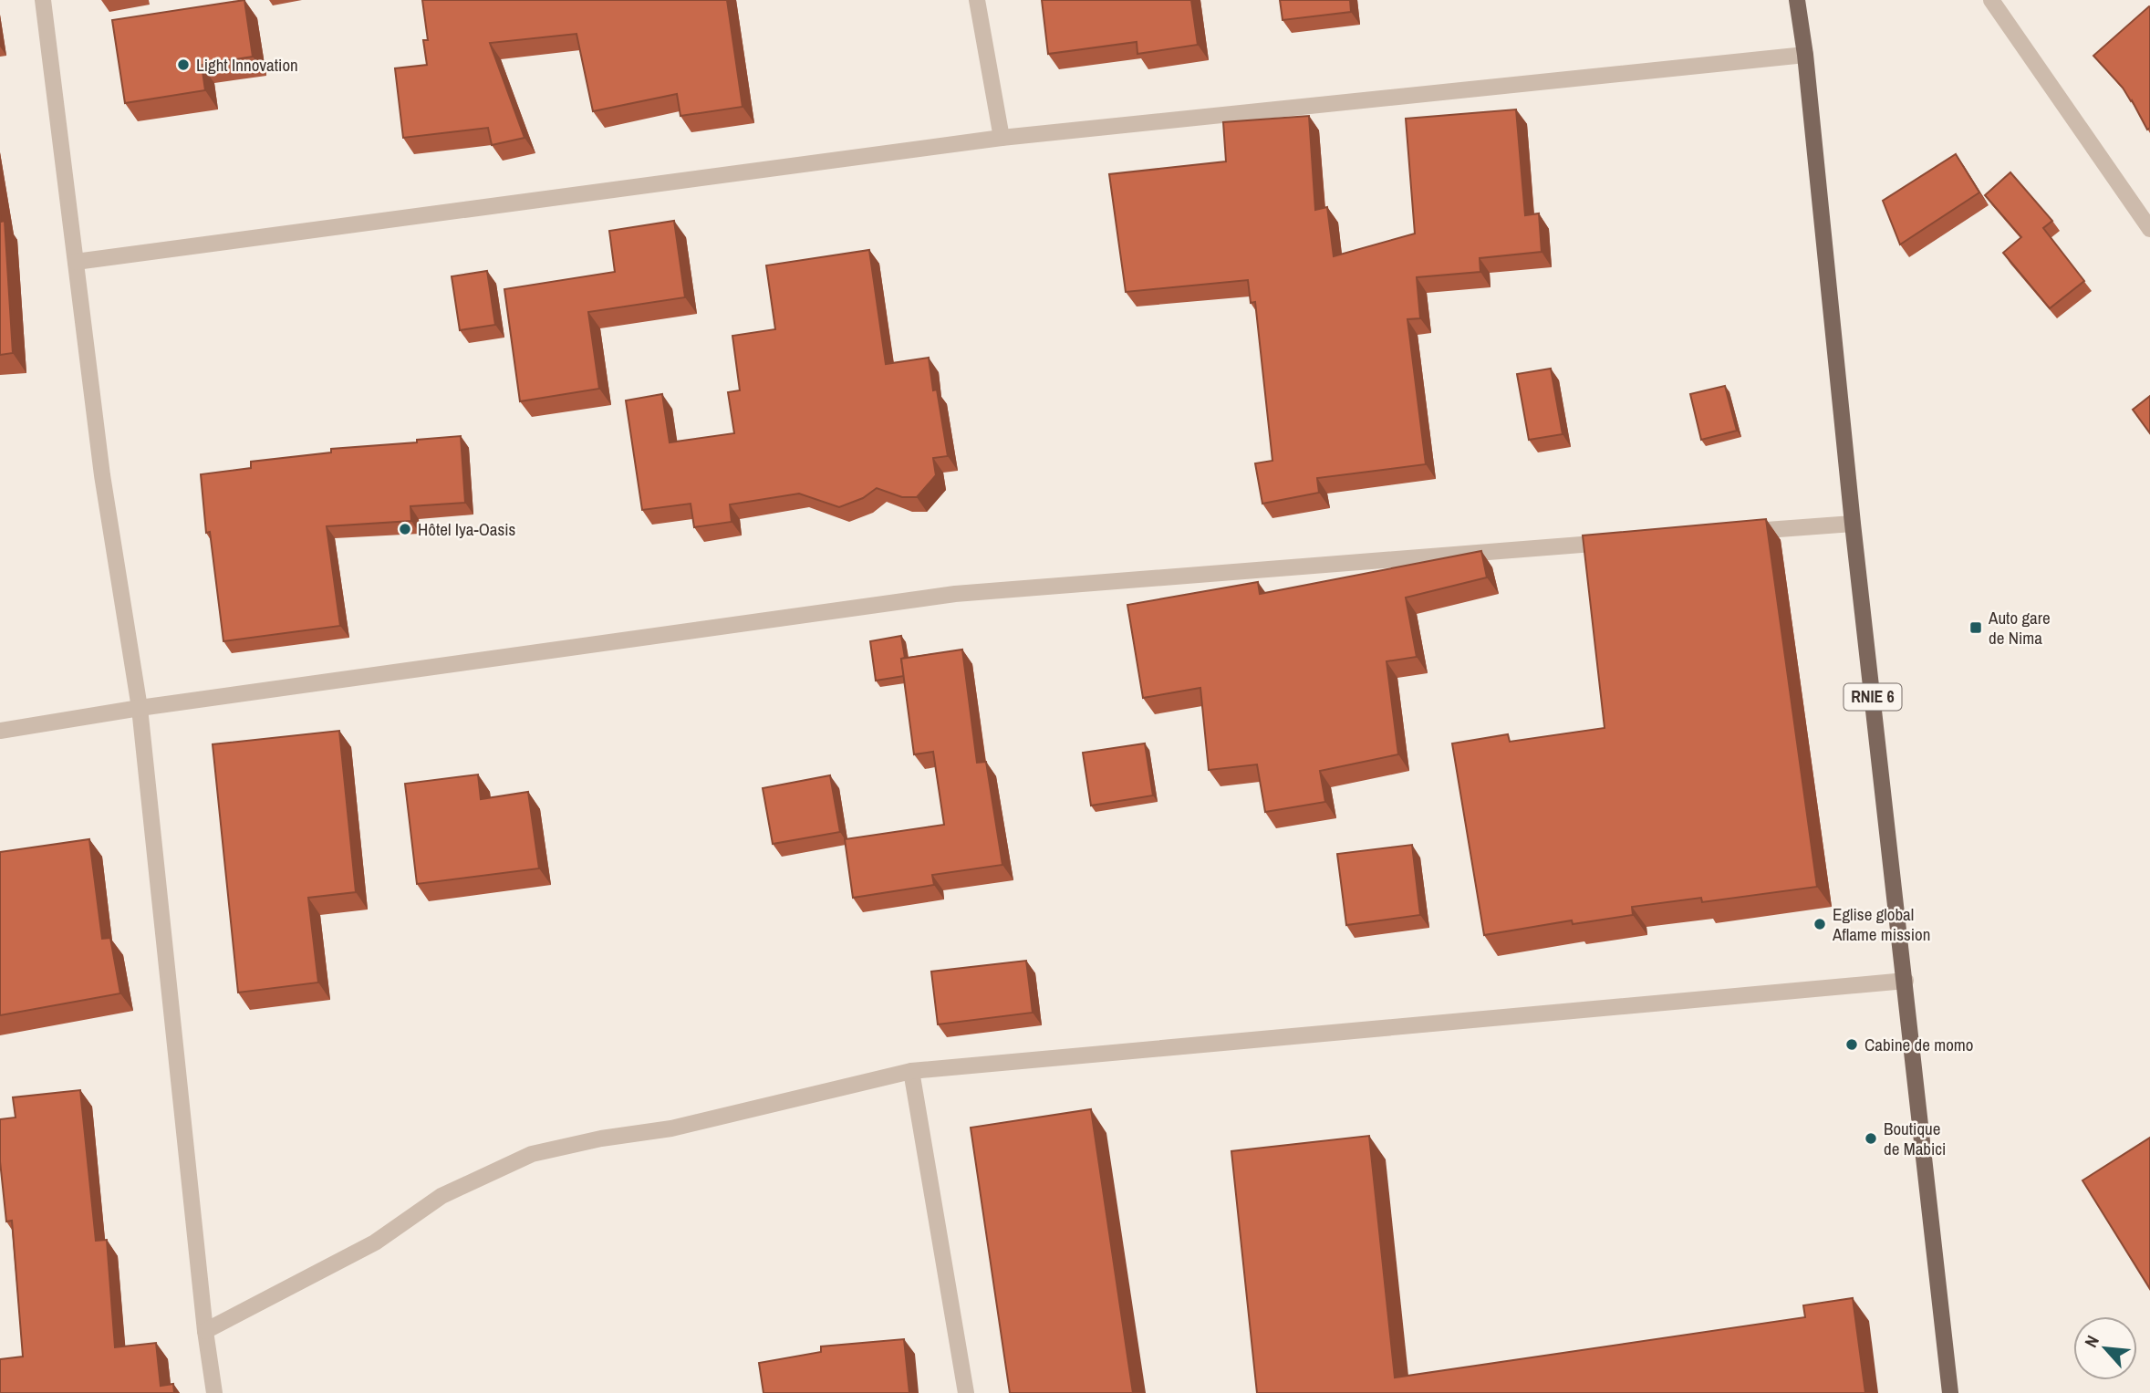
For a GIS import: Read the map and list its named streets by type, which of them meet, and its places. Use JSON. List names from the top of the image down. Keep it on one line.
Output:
{"streets":{"main road":["RNIE 6"]},"places":{"other":["Light Innovation","Hôtel Iya-Oasis","Eglise global Aflame mission","Cabine de momo","Boutique de Mabici"],"transit":["Auto gare de Nima"]},"north":"top left"}
